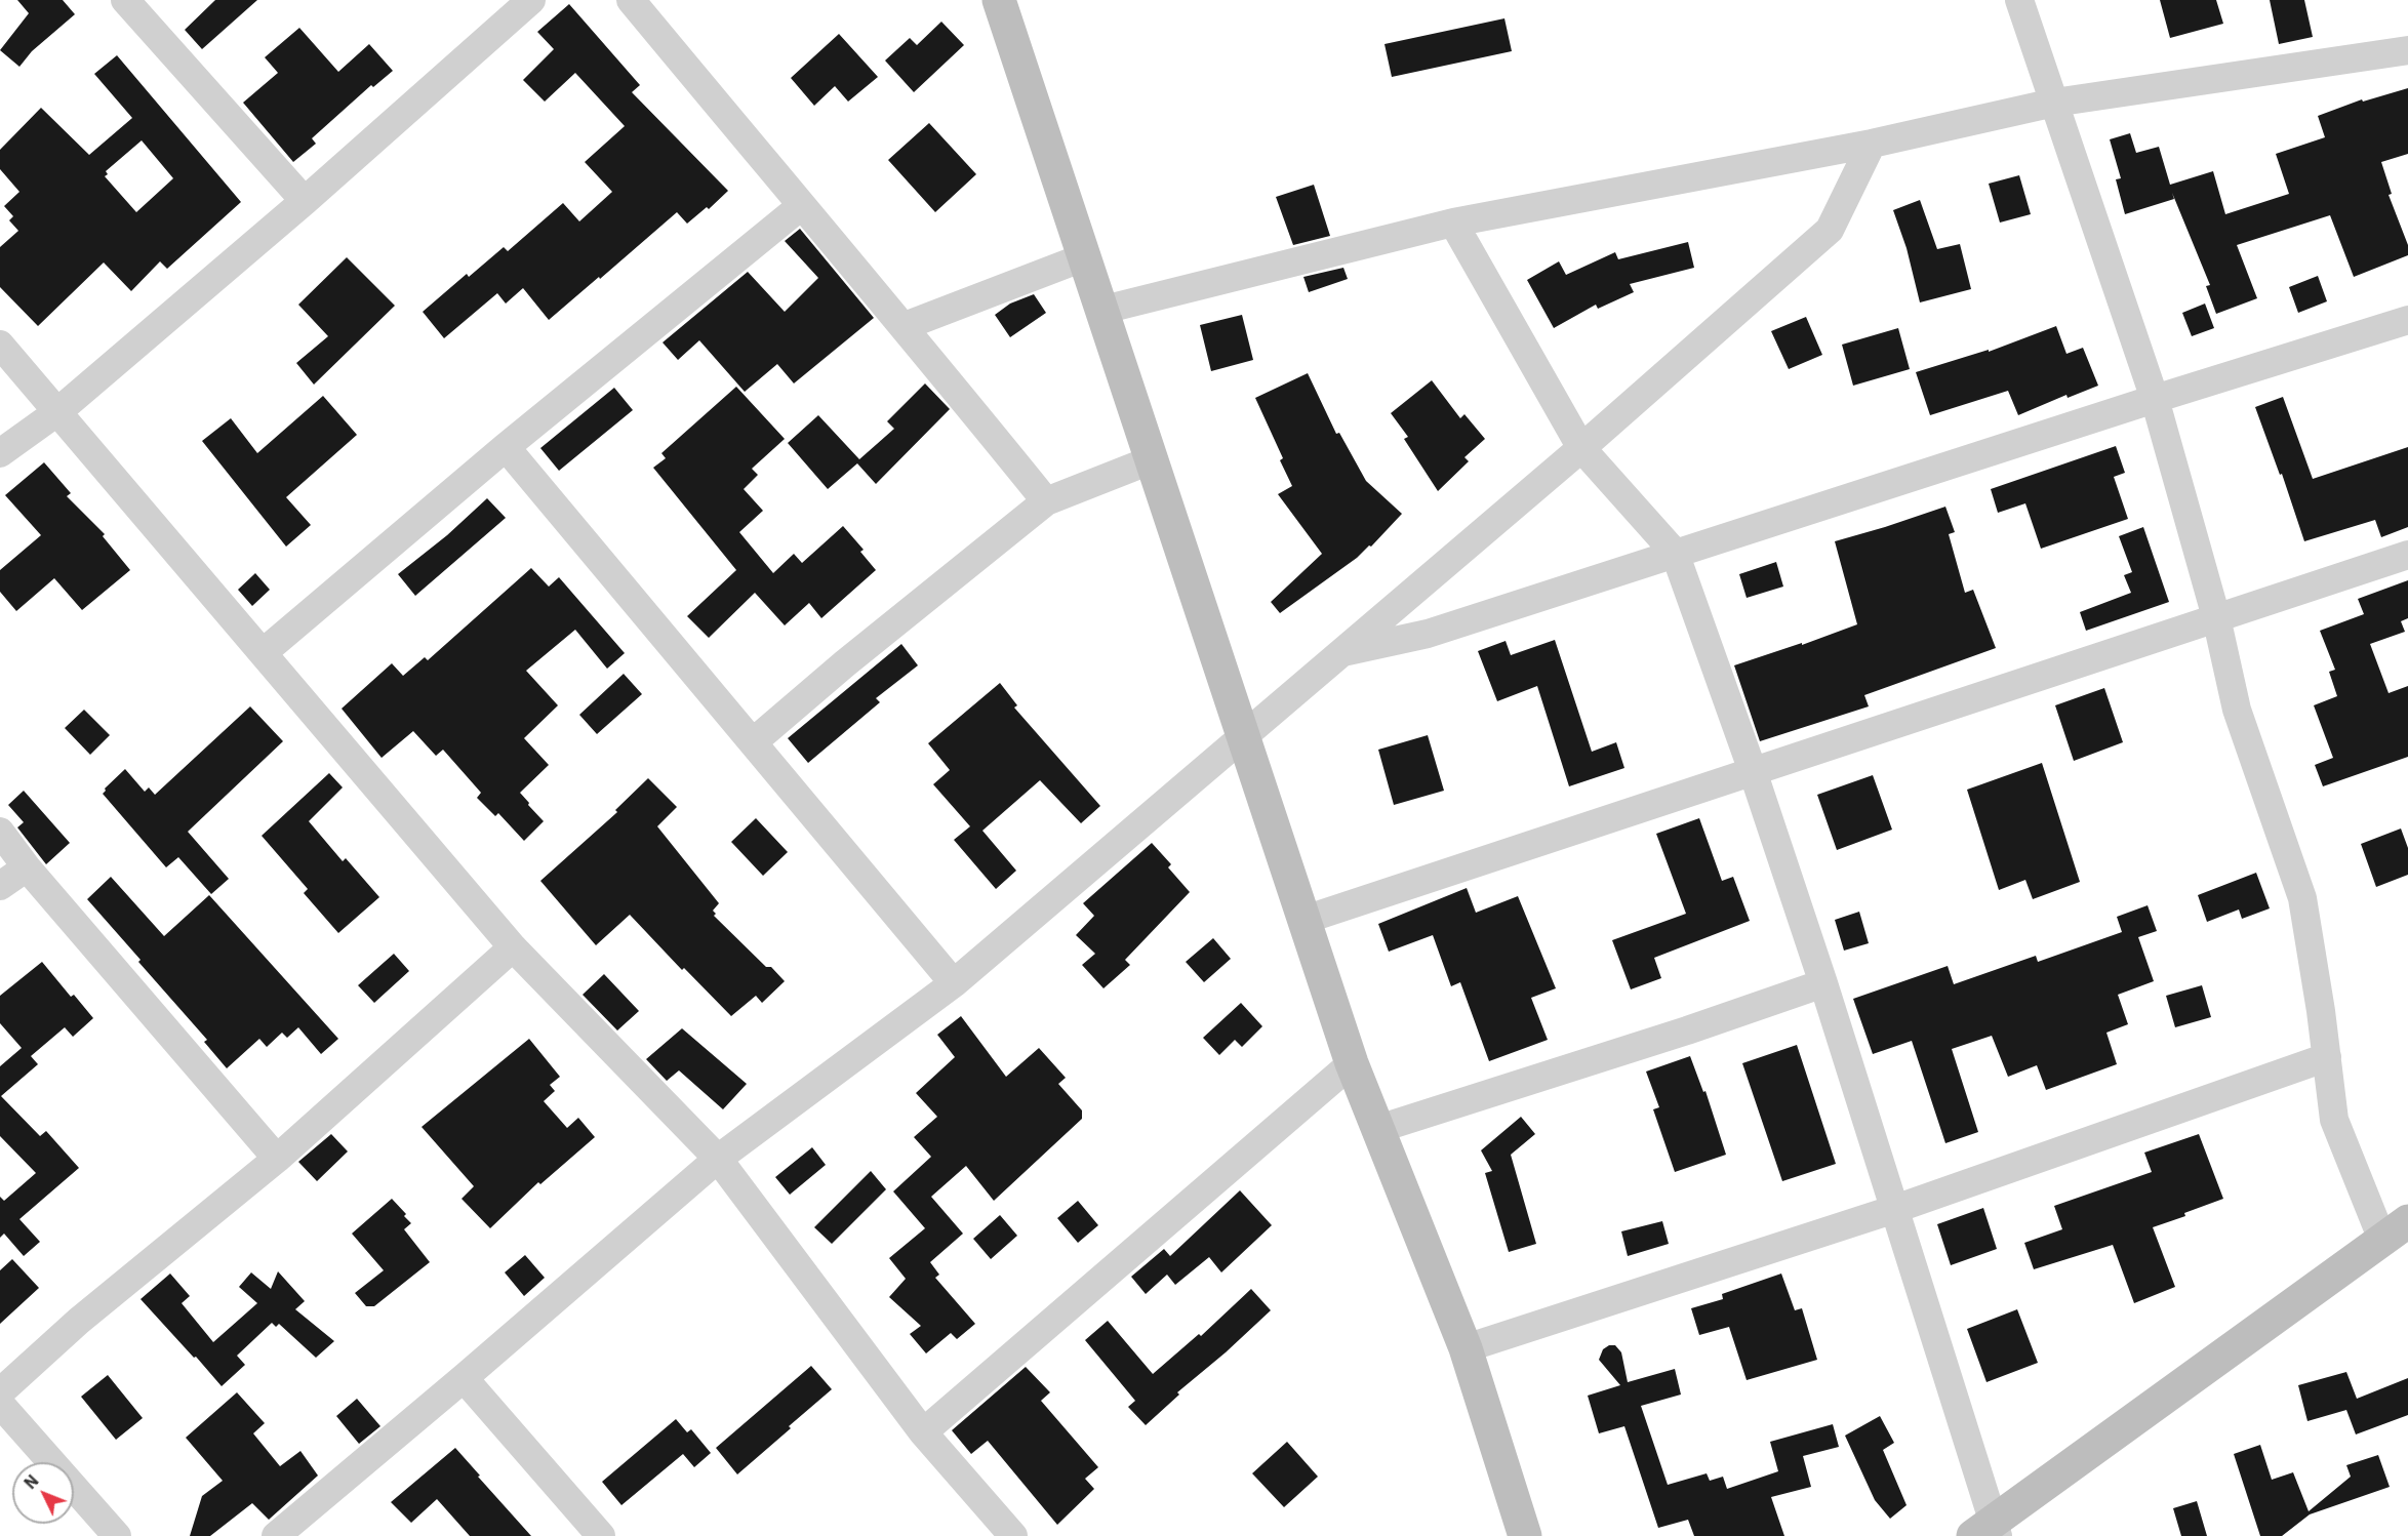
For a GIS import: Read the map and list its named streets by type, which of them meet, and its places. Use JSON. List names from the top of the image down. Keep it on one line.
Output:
{"north":"top left"}
